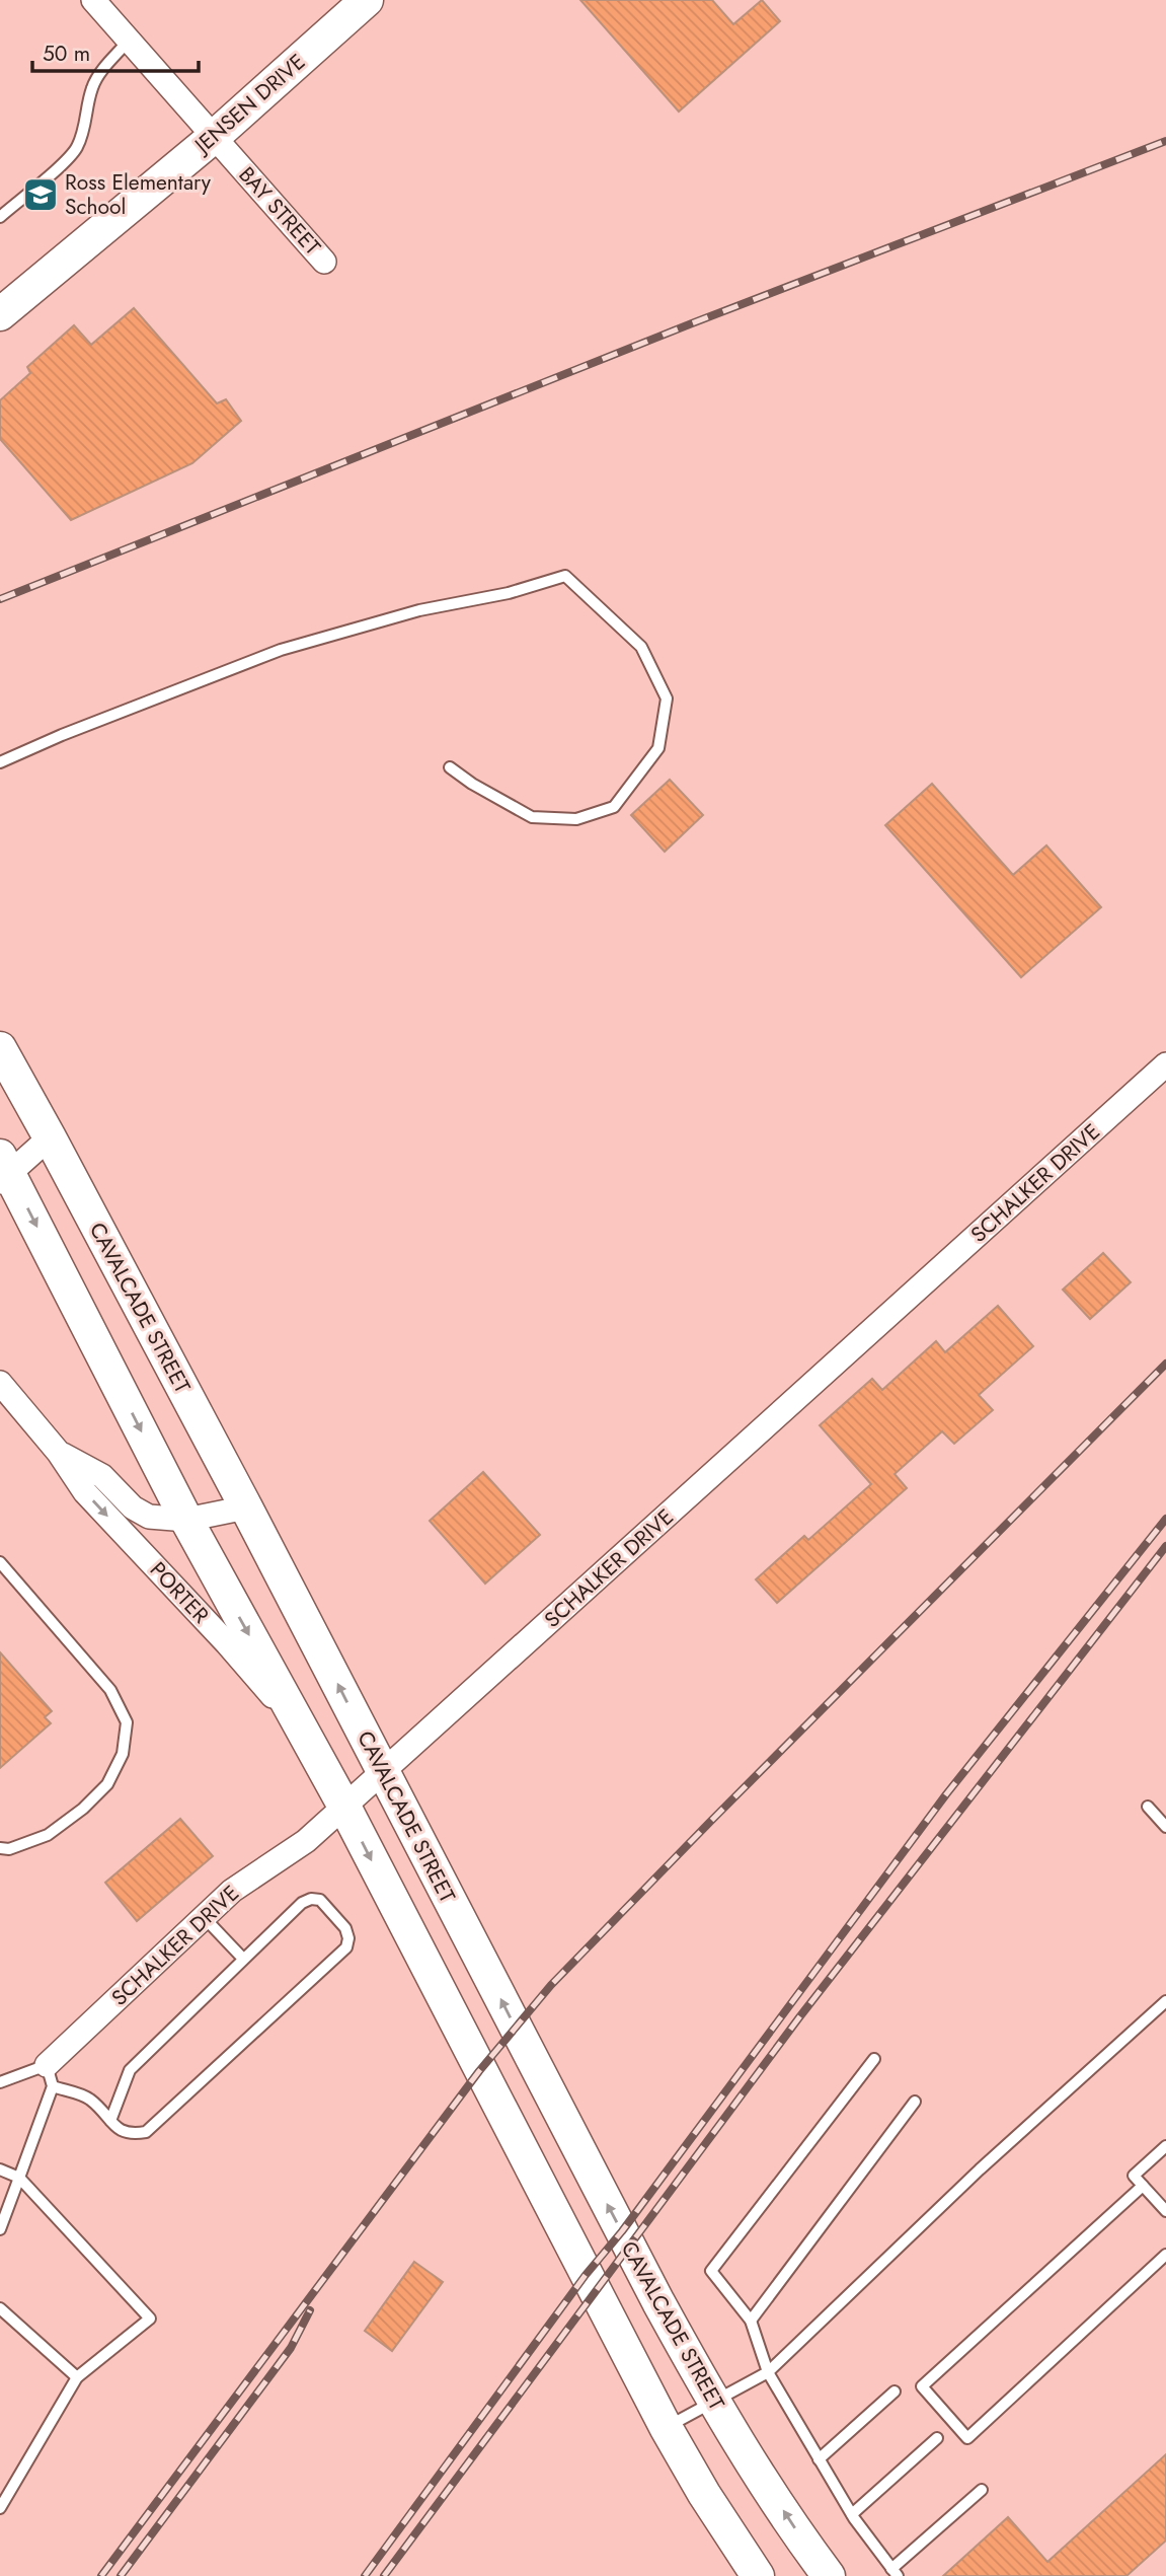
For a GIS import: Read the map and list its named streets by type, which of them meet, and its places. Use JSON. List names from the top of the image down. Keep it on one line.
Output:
{"streets":{"main road":["JENSEN DRIVE","CAVALCADE STREET"],"street":["BAY STREET","SCHALKER DRIVE","PORTER"]},"crossings":[["JENSEN DRIVE","BAY STREET"],["SCHALKER DRIVE","CAVALCADE STREET"],["CAVALCADE STREET","PORTER"]],"one_way":["PORTER"],"places":{"school or university":["Ross Elementary School"]},"scale_bar":"50 m"}
